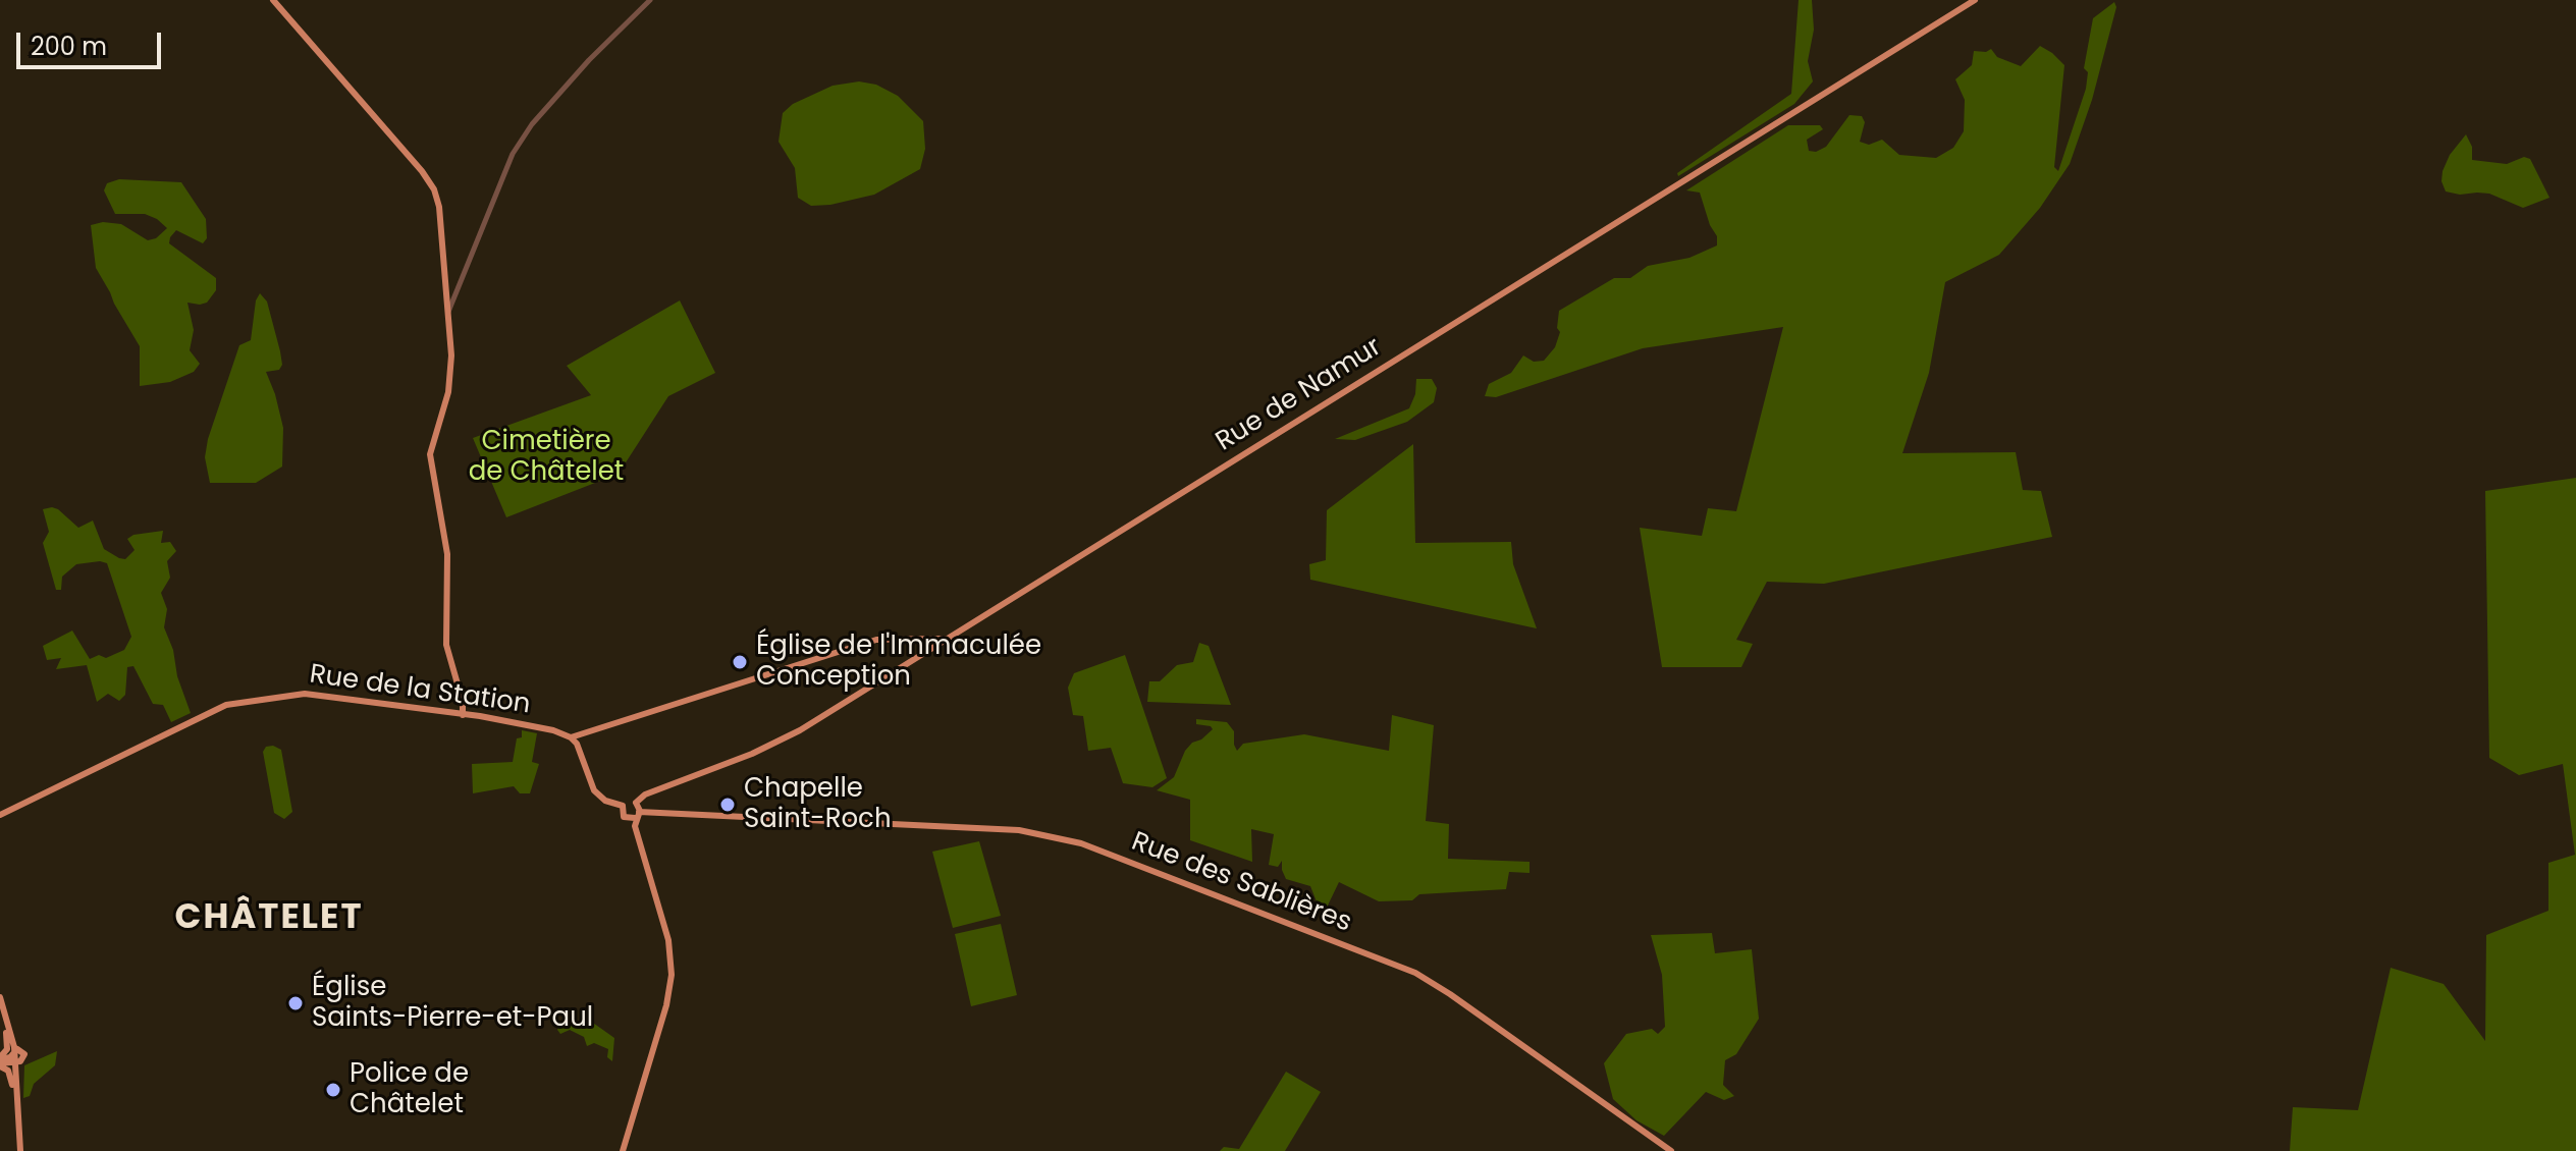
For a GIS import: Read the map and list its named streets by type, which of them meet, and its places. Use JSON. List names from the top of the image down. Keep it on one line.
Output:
{"streets":{"main road":["Rue de Namur","Rue de la Station","Rue des Sablières"]},"districts":["CHÂTELET"],"parks":["Cimetière de Châtelet"],"places":["Église de l'Immaculée Conception","Chapelle Saint-Roch","Église Saints-Pierre-et-Paul","Police de Châtelet"],"scale_bar":"200 m"}
